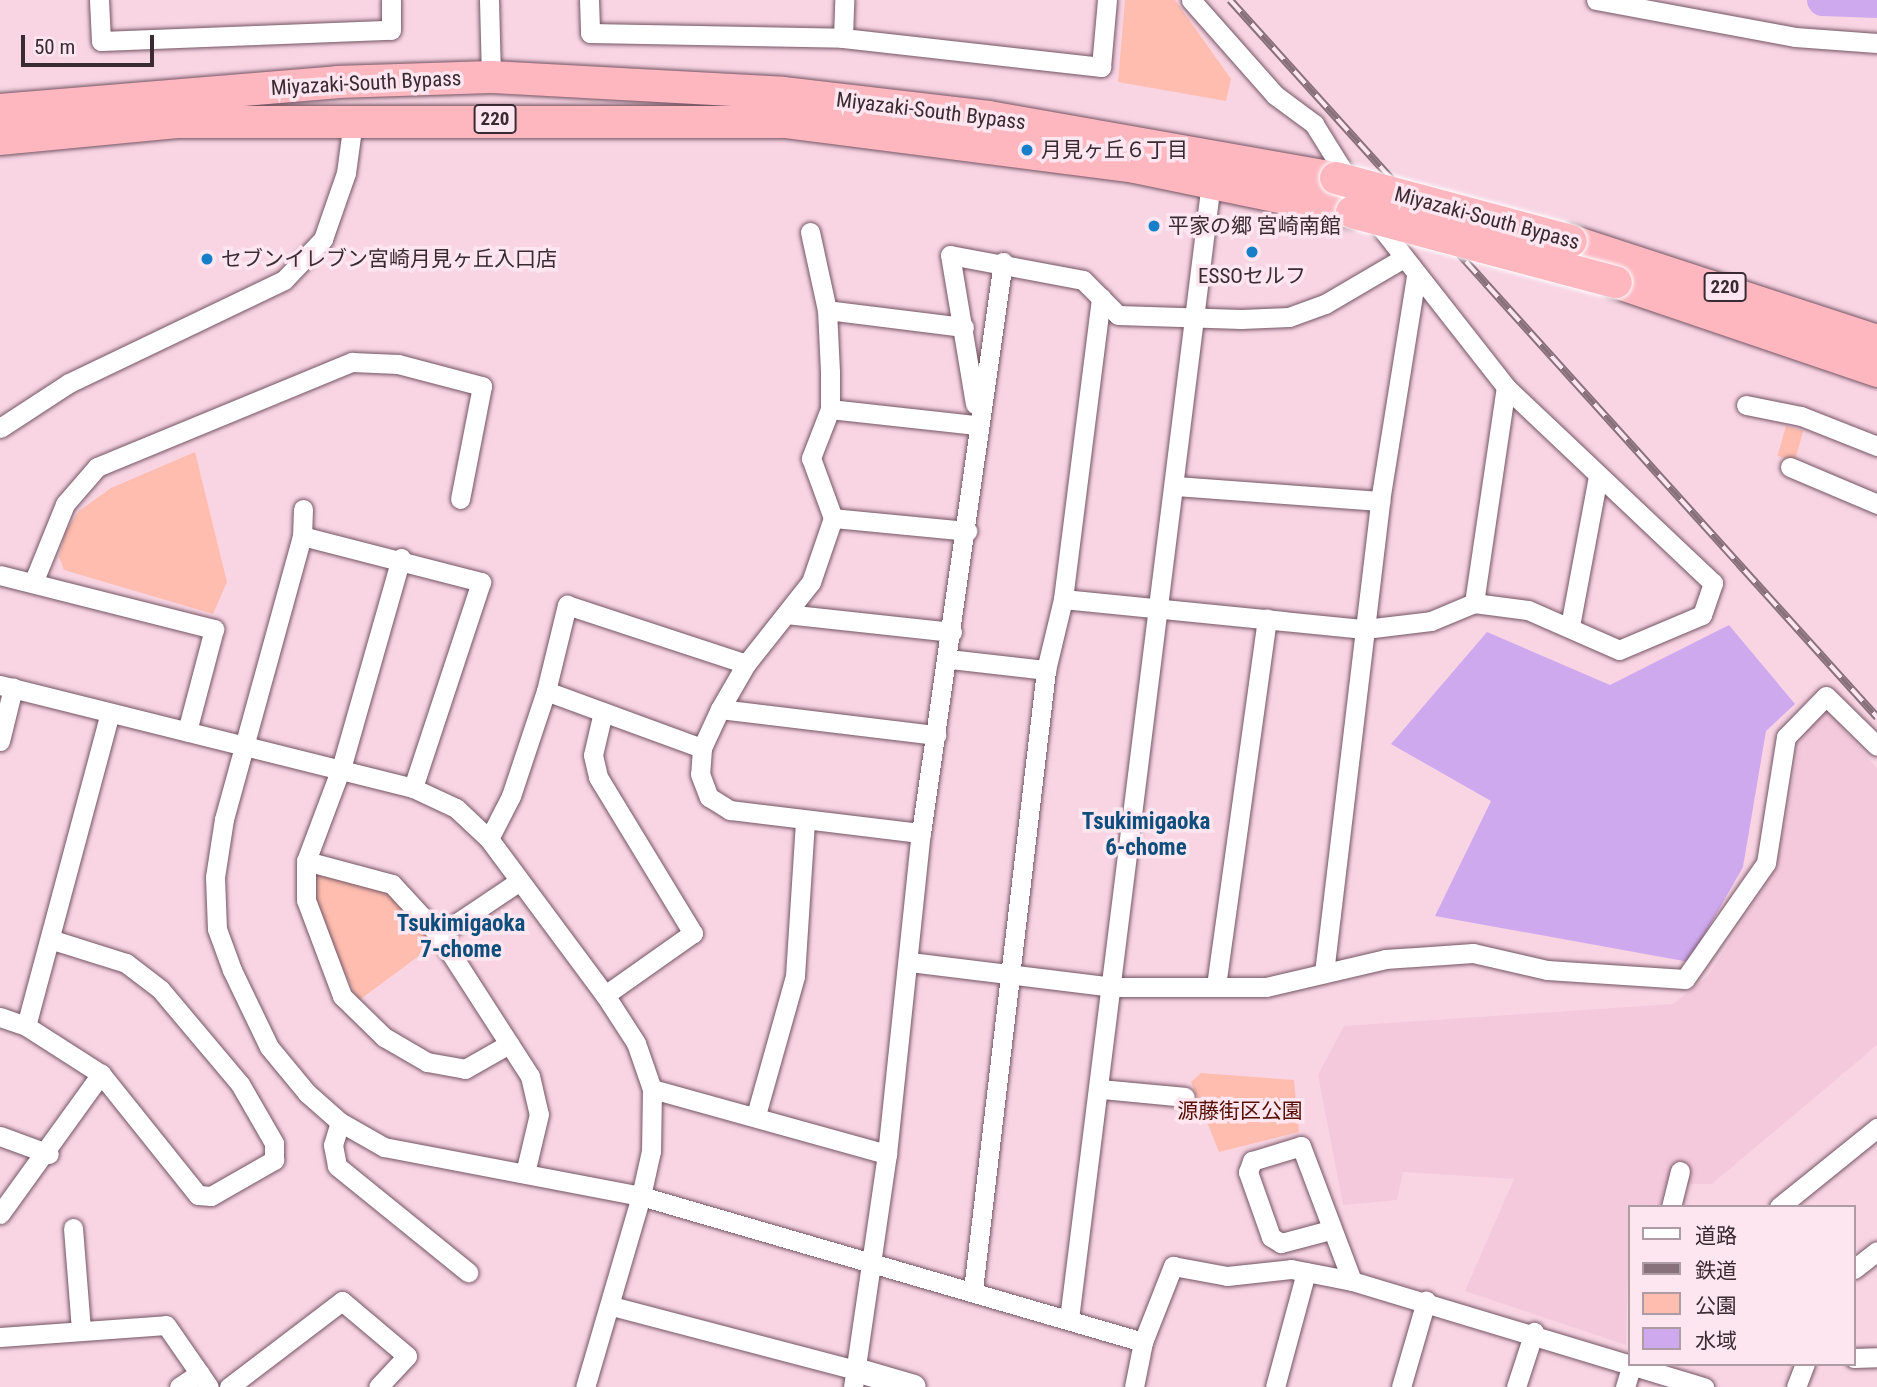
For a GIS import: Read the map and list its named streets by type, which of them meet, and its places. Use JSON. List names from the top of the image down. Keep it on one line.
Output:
{"streets":{"highway":["Miyazaki-South Bypass","220"]},"districts":["Tsukimigaoka 6-chome","Tsukimigaoka 7-chome"],"parks":["源藤街区公園"],"places":["月見ヶ丘６丁目","平家の郷 宮崎南館","ESSOセルフ","セブンイレブン宮崎月見ヶ丘入口店"],"legend":["道路","鉄道","公園","水域"],"scale_bar":"50 m"}
